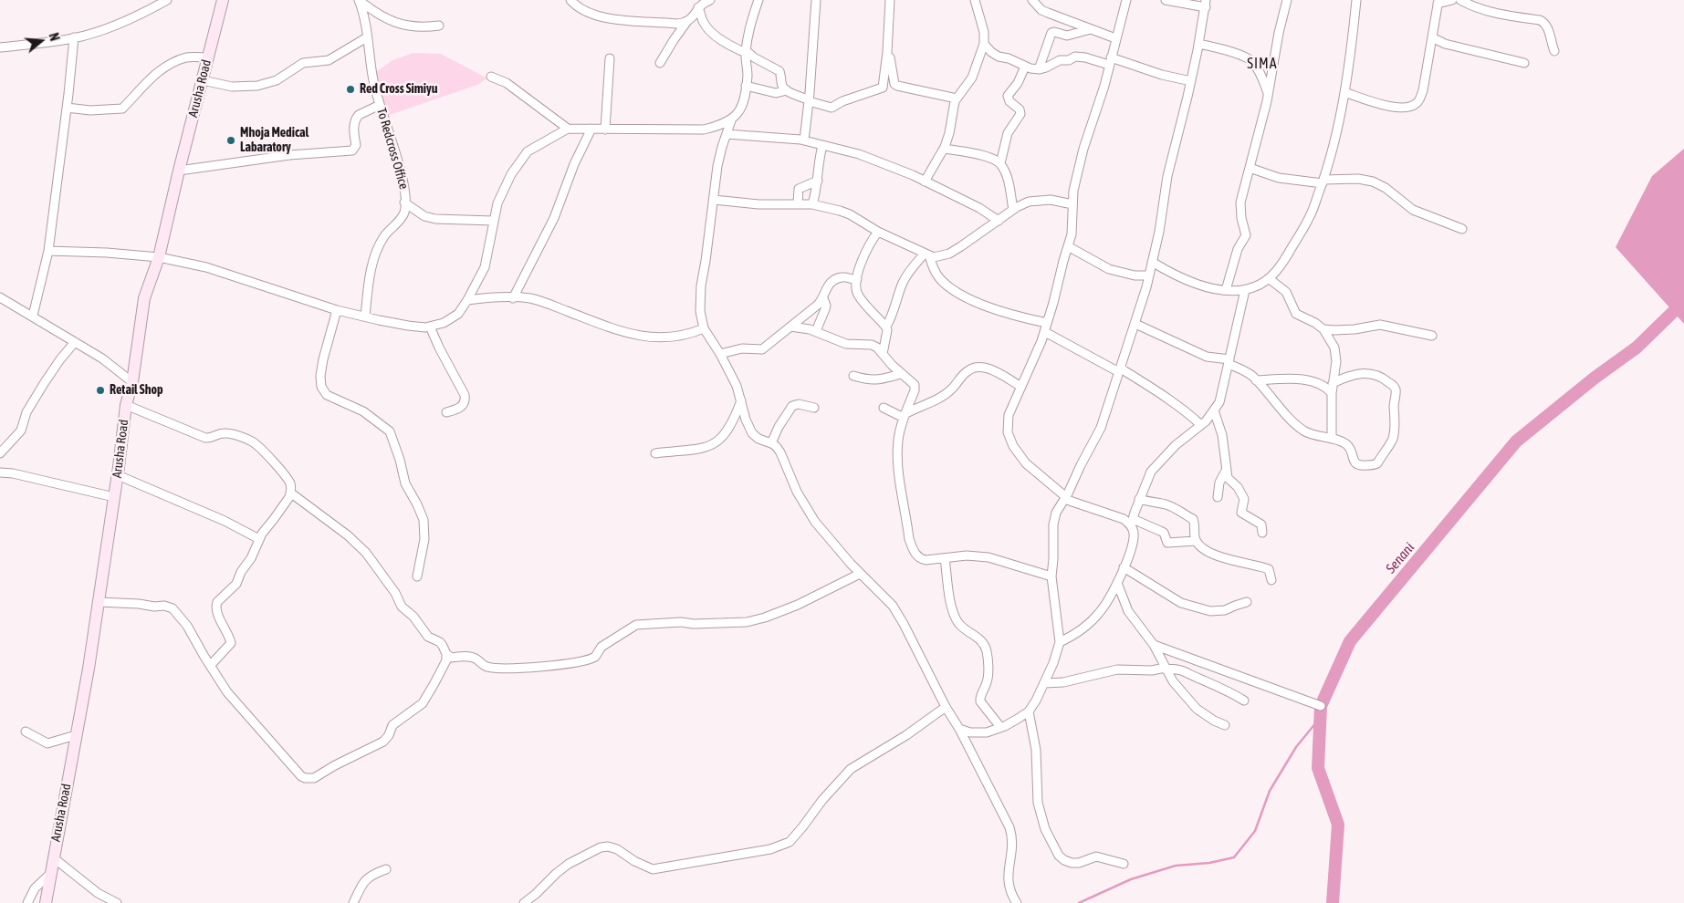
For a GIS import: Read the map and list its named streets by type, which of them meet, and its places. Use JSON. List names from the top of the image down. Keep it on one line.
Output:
{"streets":{"main road":["Arusha Road"],"street":["To Redcross Office"]},"districts":["SIMA"],"water":["Senani"],"places":["Red Cross Simiyu","Mhoja Medical Labaratory","Retail Shop"],"north":"right"}
